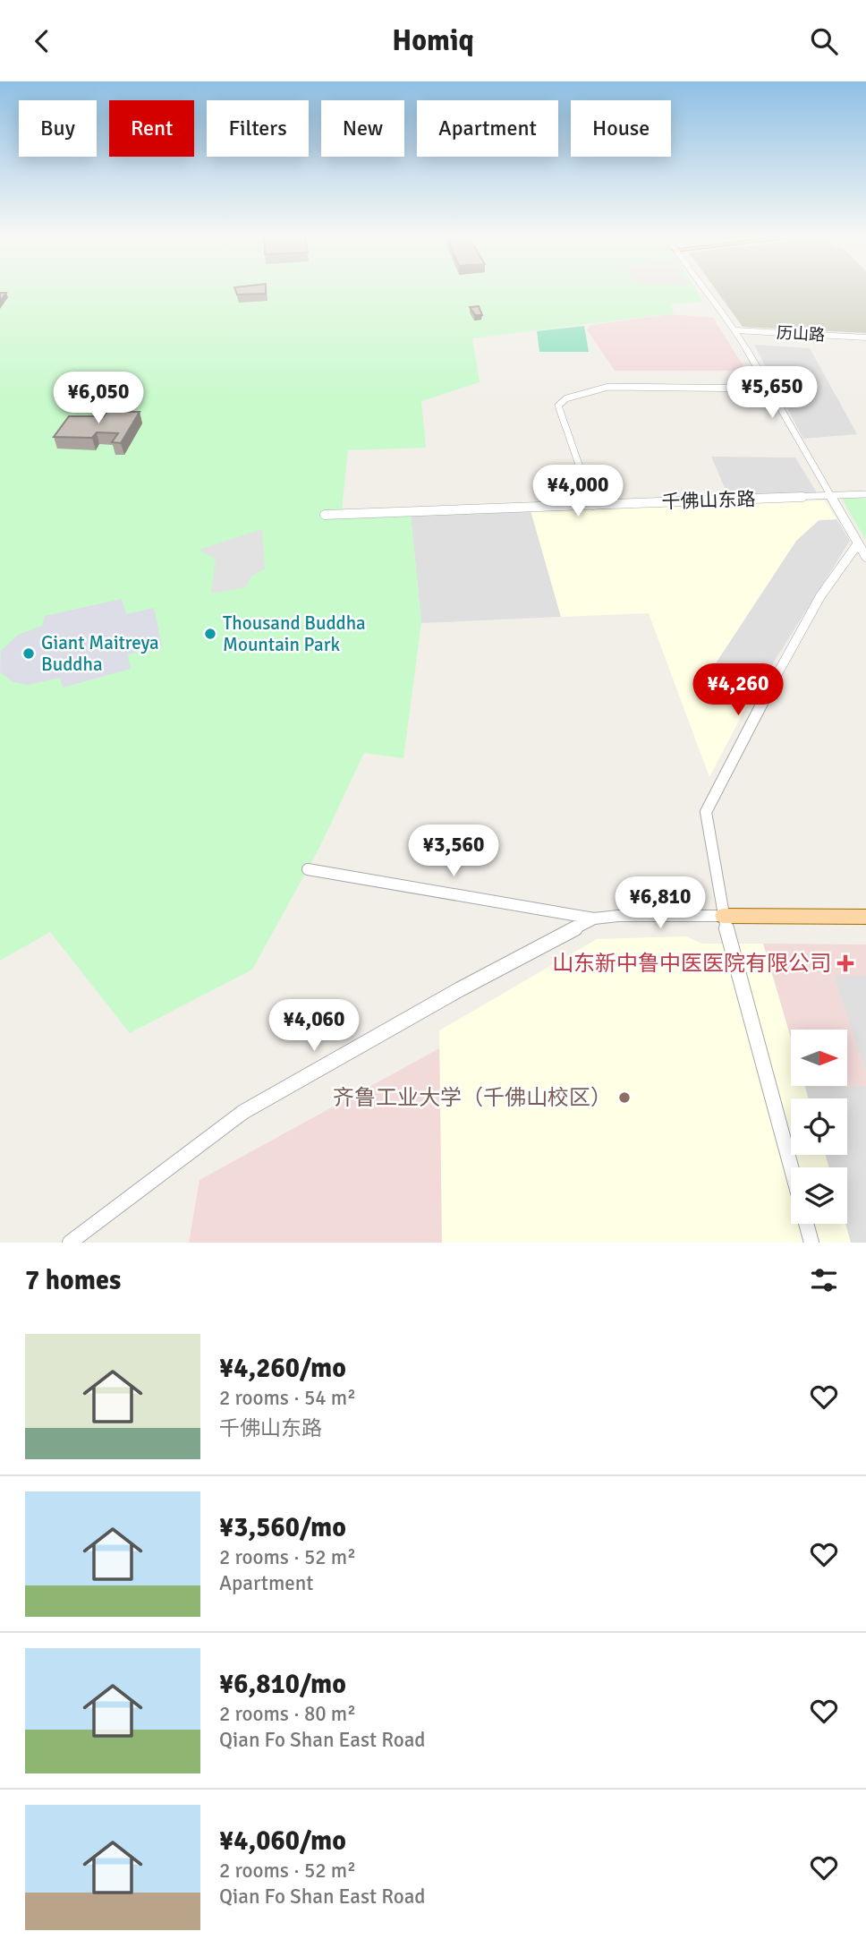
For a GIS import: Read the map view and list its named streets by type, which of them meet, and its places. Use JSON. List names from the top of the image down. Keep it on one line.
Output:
{"streets":{"street":["历山路","千佛山东路"]},"places":{"other":["Thousand Buddha Mountain Park","Giant Maitreya Buddha","齐鲁工业大学（千佛山校区）"],"health":["山东新中鲁中医医院有限公司"]},"north":"right","page":{"header":"Homiq","chip":["Buy","Rent","Filters","New","Apartment","House"],"price":["¥5,650","¥6,050","¥4,000","¥4,260","¥3,560","¥6,810","¥4,060"],"heading":"7 homes","list":[{"name":"¥4,260/mo","note":"2 rooms · 54 m² · 千佛山东路"},{"name":"¥3,560/mo","note":"2 rooms · 52 m² · Apartment"},{"name":"¥6,810/mo","note":"2 rooms · 80 m² · Qian Fo Shan East Road"},{"name":"¥4,060/mo","note":"2 rooms · 52 m² · Qian Fo Shan East Road"}]}}
